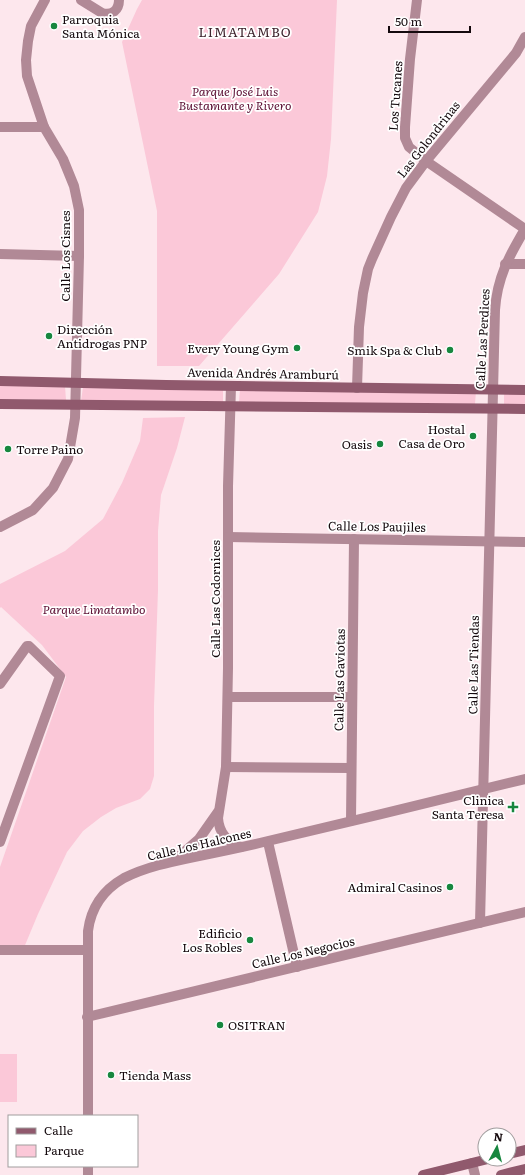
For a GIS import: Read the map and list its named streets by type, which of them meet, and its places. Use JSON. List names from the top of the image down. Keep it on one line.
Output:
{"streets":{"main road":["Avenida Andrés Aramburú"],"street":["Los Tucanes","Las Golondrinas","Calle Los Cisnes","Calle Las Perdices","Calle Los Paujiles","Calle Las Codornices","Calle Las Tiendas","Calle Las Gaviotas","Calle Los Halcones","Calle Los Negocios"]},"crossings":[["Los Tucanes","Las Golondrinas"],["Los Tucanes","Calle Las Perdices"],["Las Golondrinas","Avenida Andrés Aramburú"],["Calle Los Cisnes","Avenida Andrés Aramburú"],["Calle Las Perdices","Avenida Andrés Aramburú"],["Calle Las Perdices","Calle Las Tiendas"],["Avenida Andrés Aramburú","Calle Las Codornices"],["Calle Los Paujiles","Calle Las Codornices"],["Calle Los Paujiles","Calle Las Tiendas"],["Calle Los Paujiles","Calle Las Gaviotas"],["Calle Las Codornices","Calle Los Halcones"],["Calle Las Tiendas","Calle Los Halcones"],["Calle Las Tiendas","Calle Los Negocios"],["Calle Las Gaviotas","Calle Los Halcones"],["Calle Los Halcones","Calle Los Negocios"]],"districts":["LIMATAMBO"],"parks":["Parque José Luis Bustamante y Rivero","Parque Limatambo"],"places":{"other":["Parroquia Santa Mónica","Dirección Antidrogas PNP","Every Young Gym","Smik Spa & Club","Hostal Casa de Oro","Oasis","Torre Paino","Admiral Casinos","Edificio Los Robles","OSITRAN","Tienda Mass"],"health":["Clinica Santa Teresa"]},"legend":["Calle","Parque"],"scale_bar":"50 m","north":"top"}
